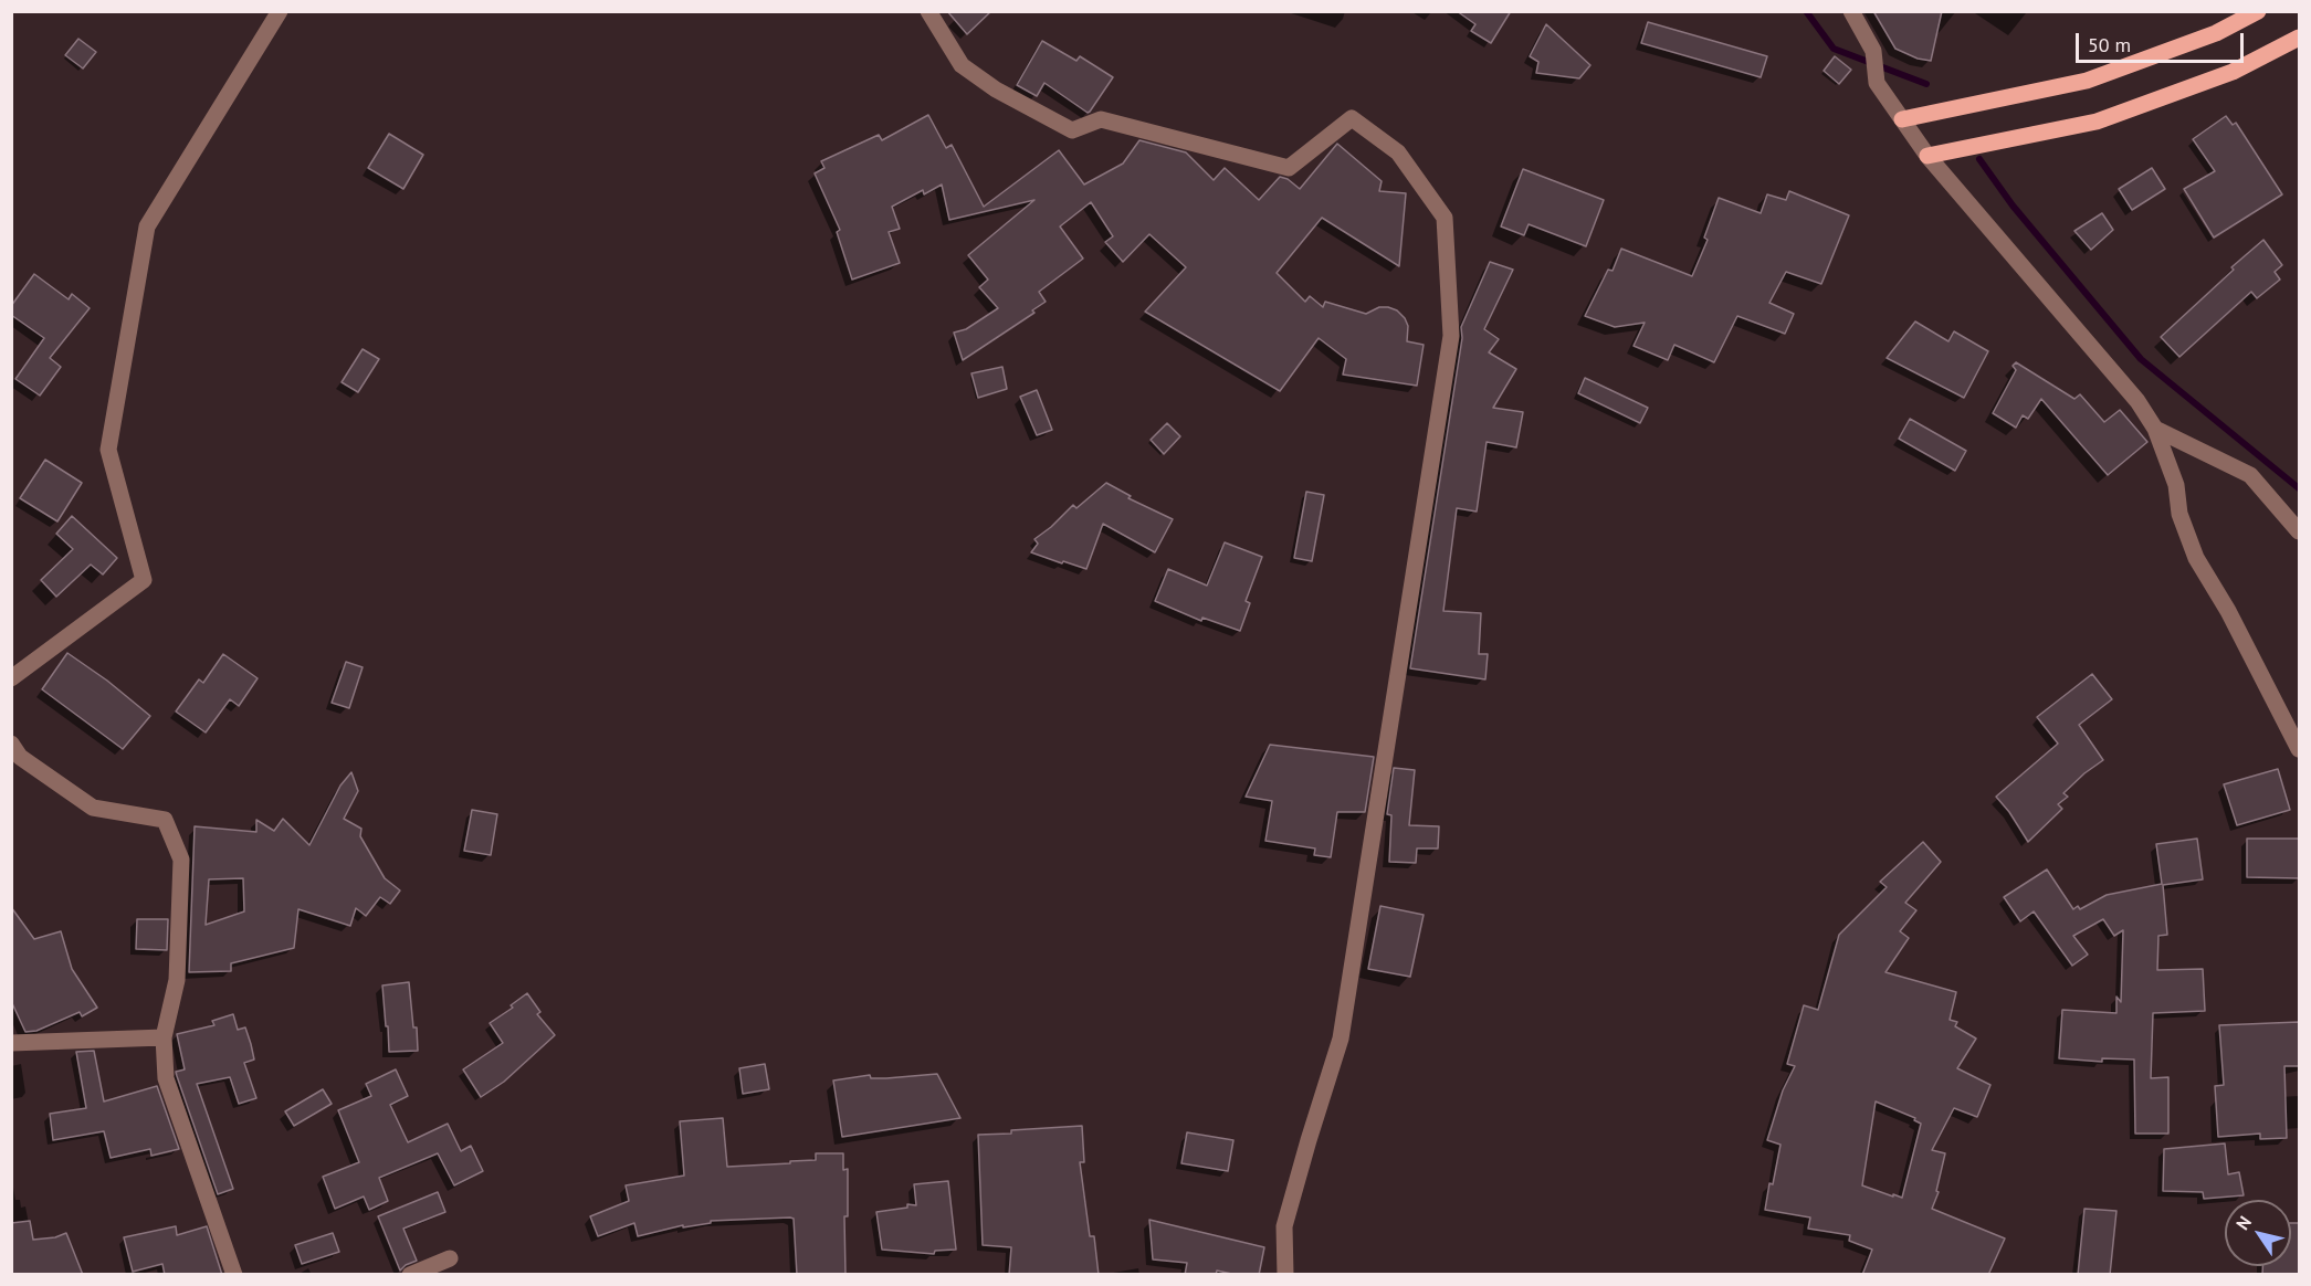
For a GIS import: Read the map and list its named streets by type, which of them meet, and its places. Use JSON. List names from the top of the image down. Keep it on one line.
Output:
{"scale_bar":"50 m","north":"top left"}
